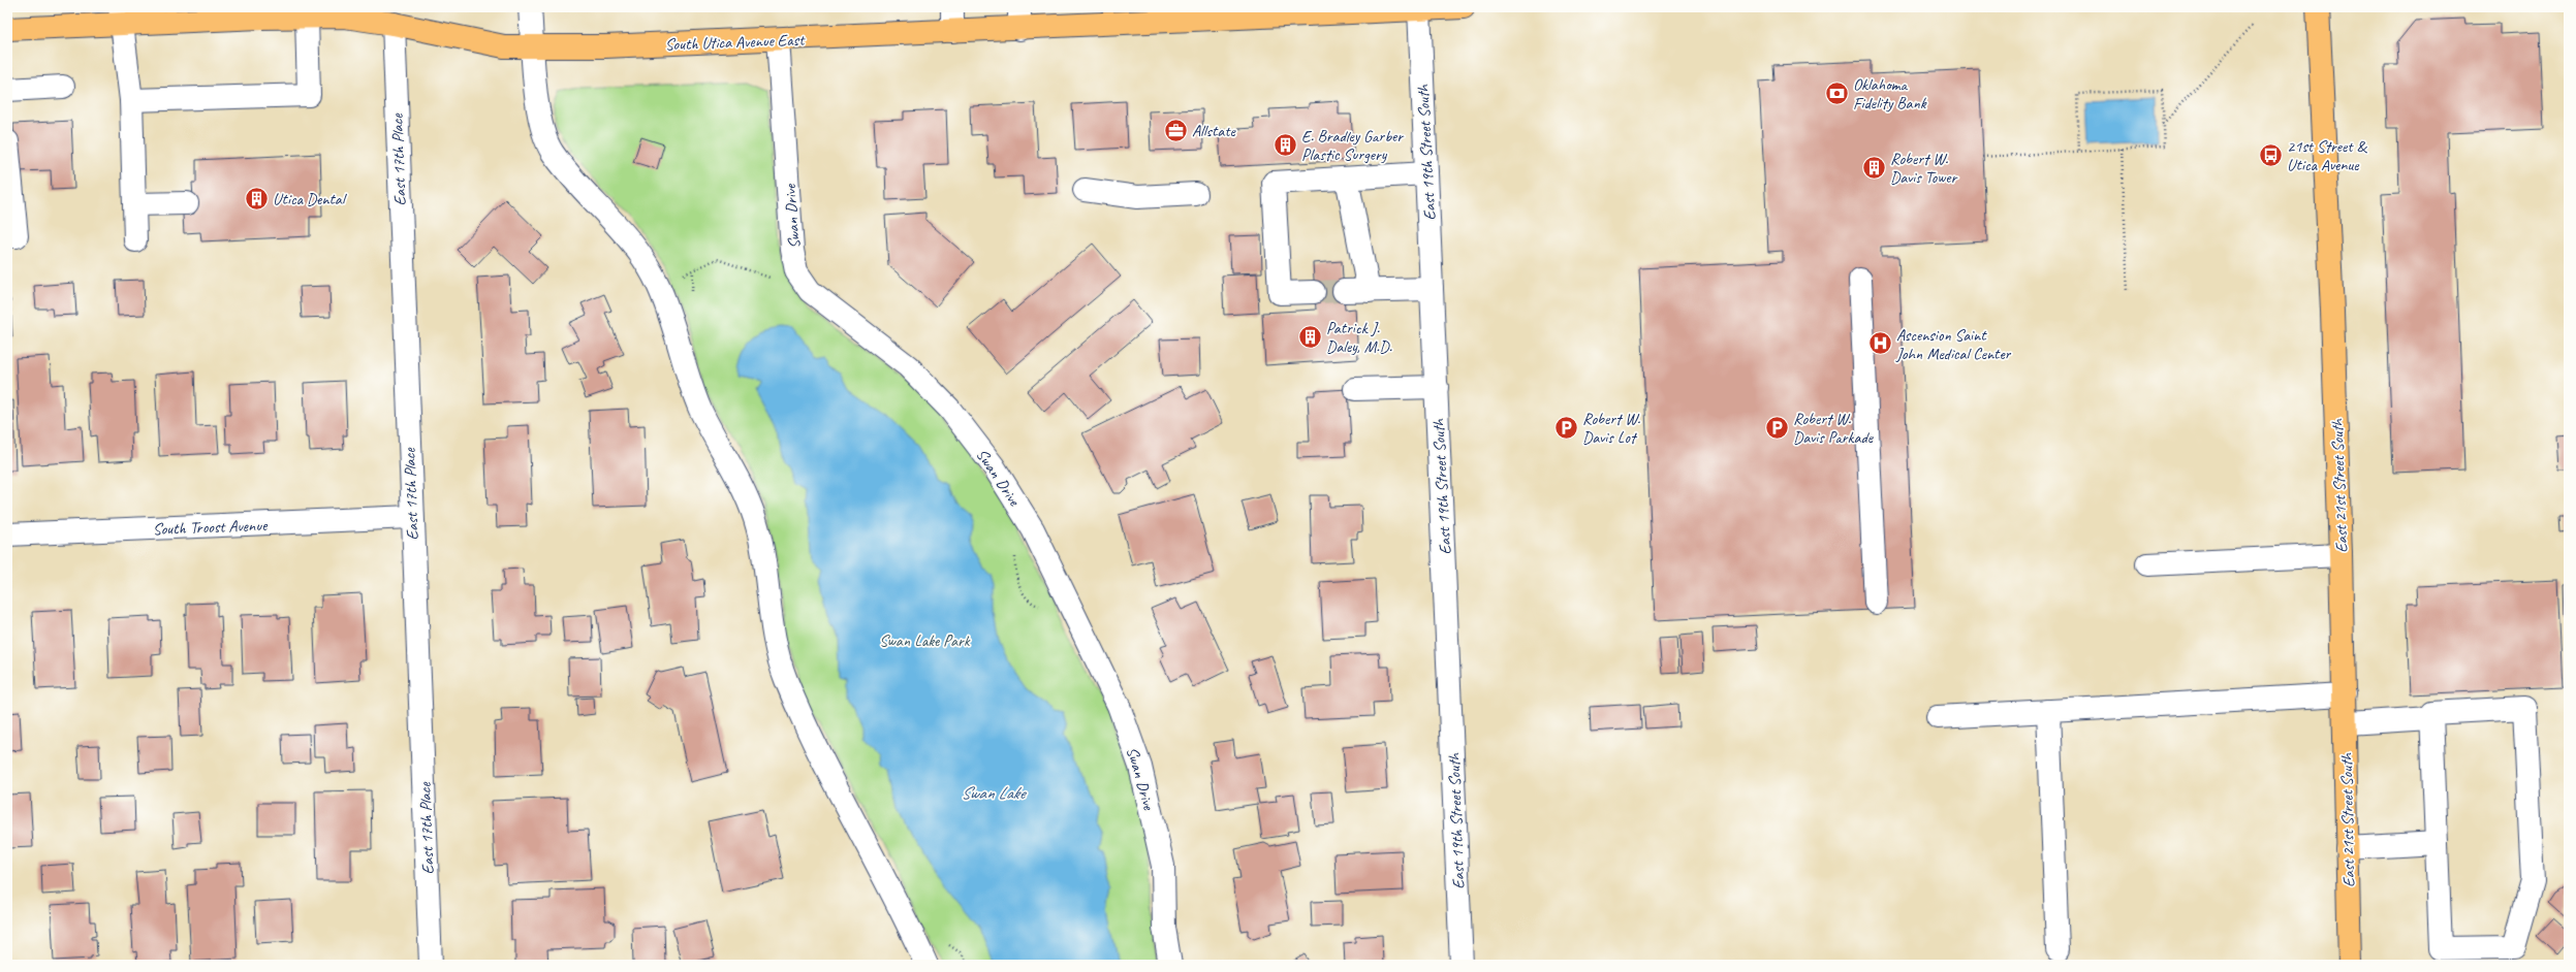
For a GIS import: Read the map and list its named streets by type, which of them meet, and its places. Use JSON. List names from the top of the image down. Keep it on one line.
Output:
{"streets":{"main road":["South Utica Avenue East","East 21st Street South"],"street":["East 19th Street South","East 17th Place","Swan Drive","South Troost Avenue"]},"crossings":[["South Utica Avenue East","East 19th Street South"],["South Utica Avenue East","East 17th Place"],["South Utica Avenue East","Swan Drive"],["East 17th Place","South Troost Avenue"]],"water":["Swan Lake"],"parks":["Swan Lake Park"],"places":{"bank":["Oklahoma Fidelity Bank"],"office":["Allstate"],"building":["E. Bradley Garber Plastic Surgery","Robert W. Davis Tower","Utica Dental","Patrick J. Daley, M.D."],"bus stop":["21st Street & Utica Avenue"],"hospital":["Ascension Saint John Medical Center"],"parking":["Robert W. Davis Lot","Robert W. Davis Parkade"]}}
